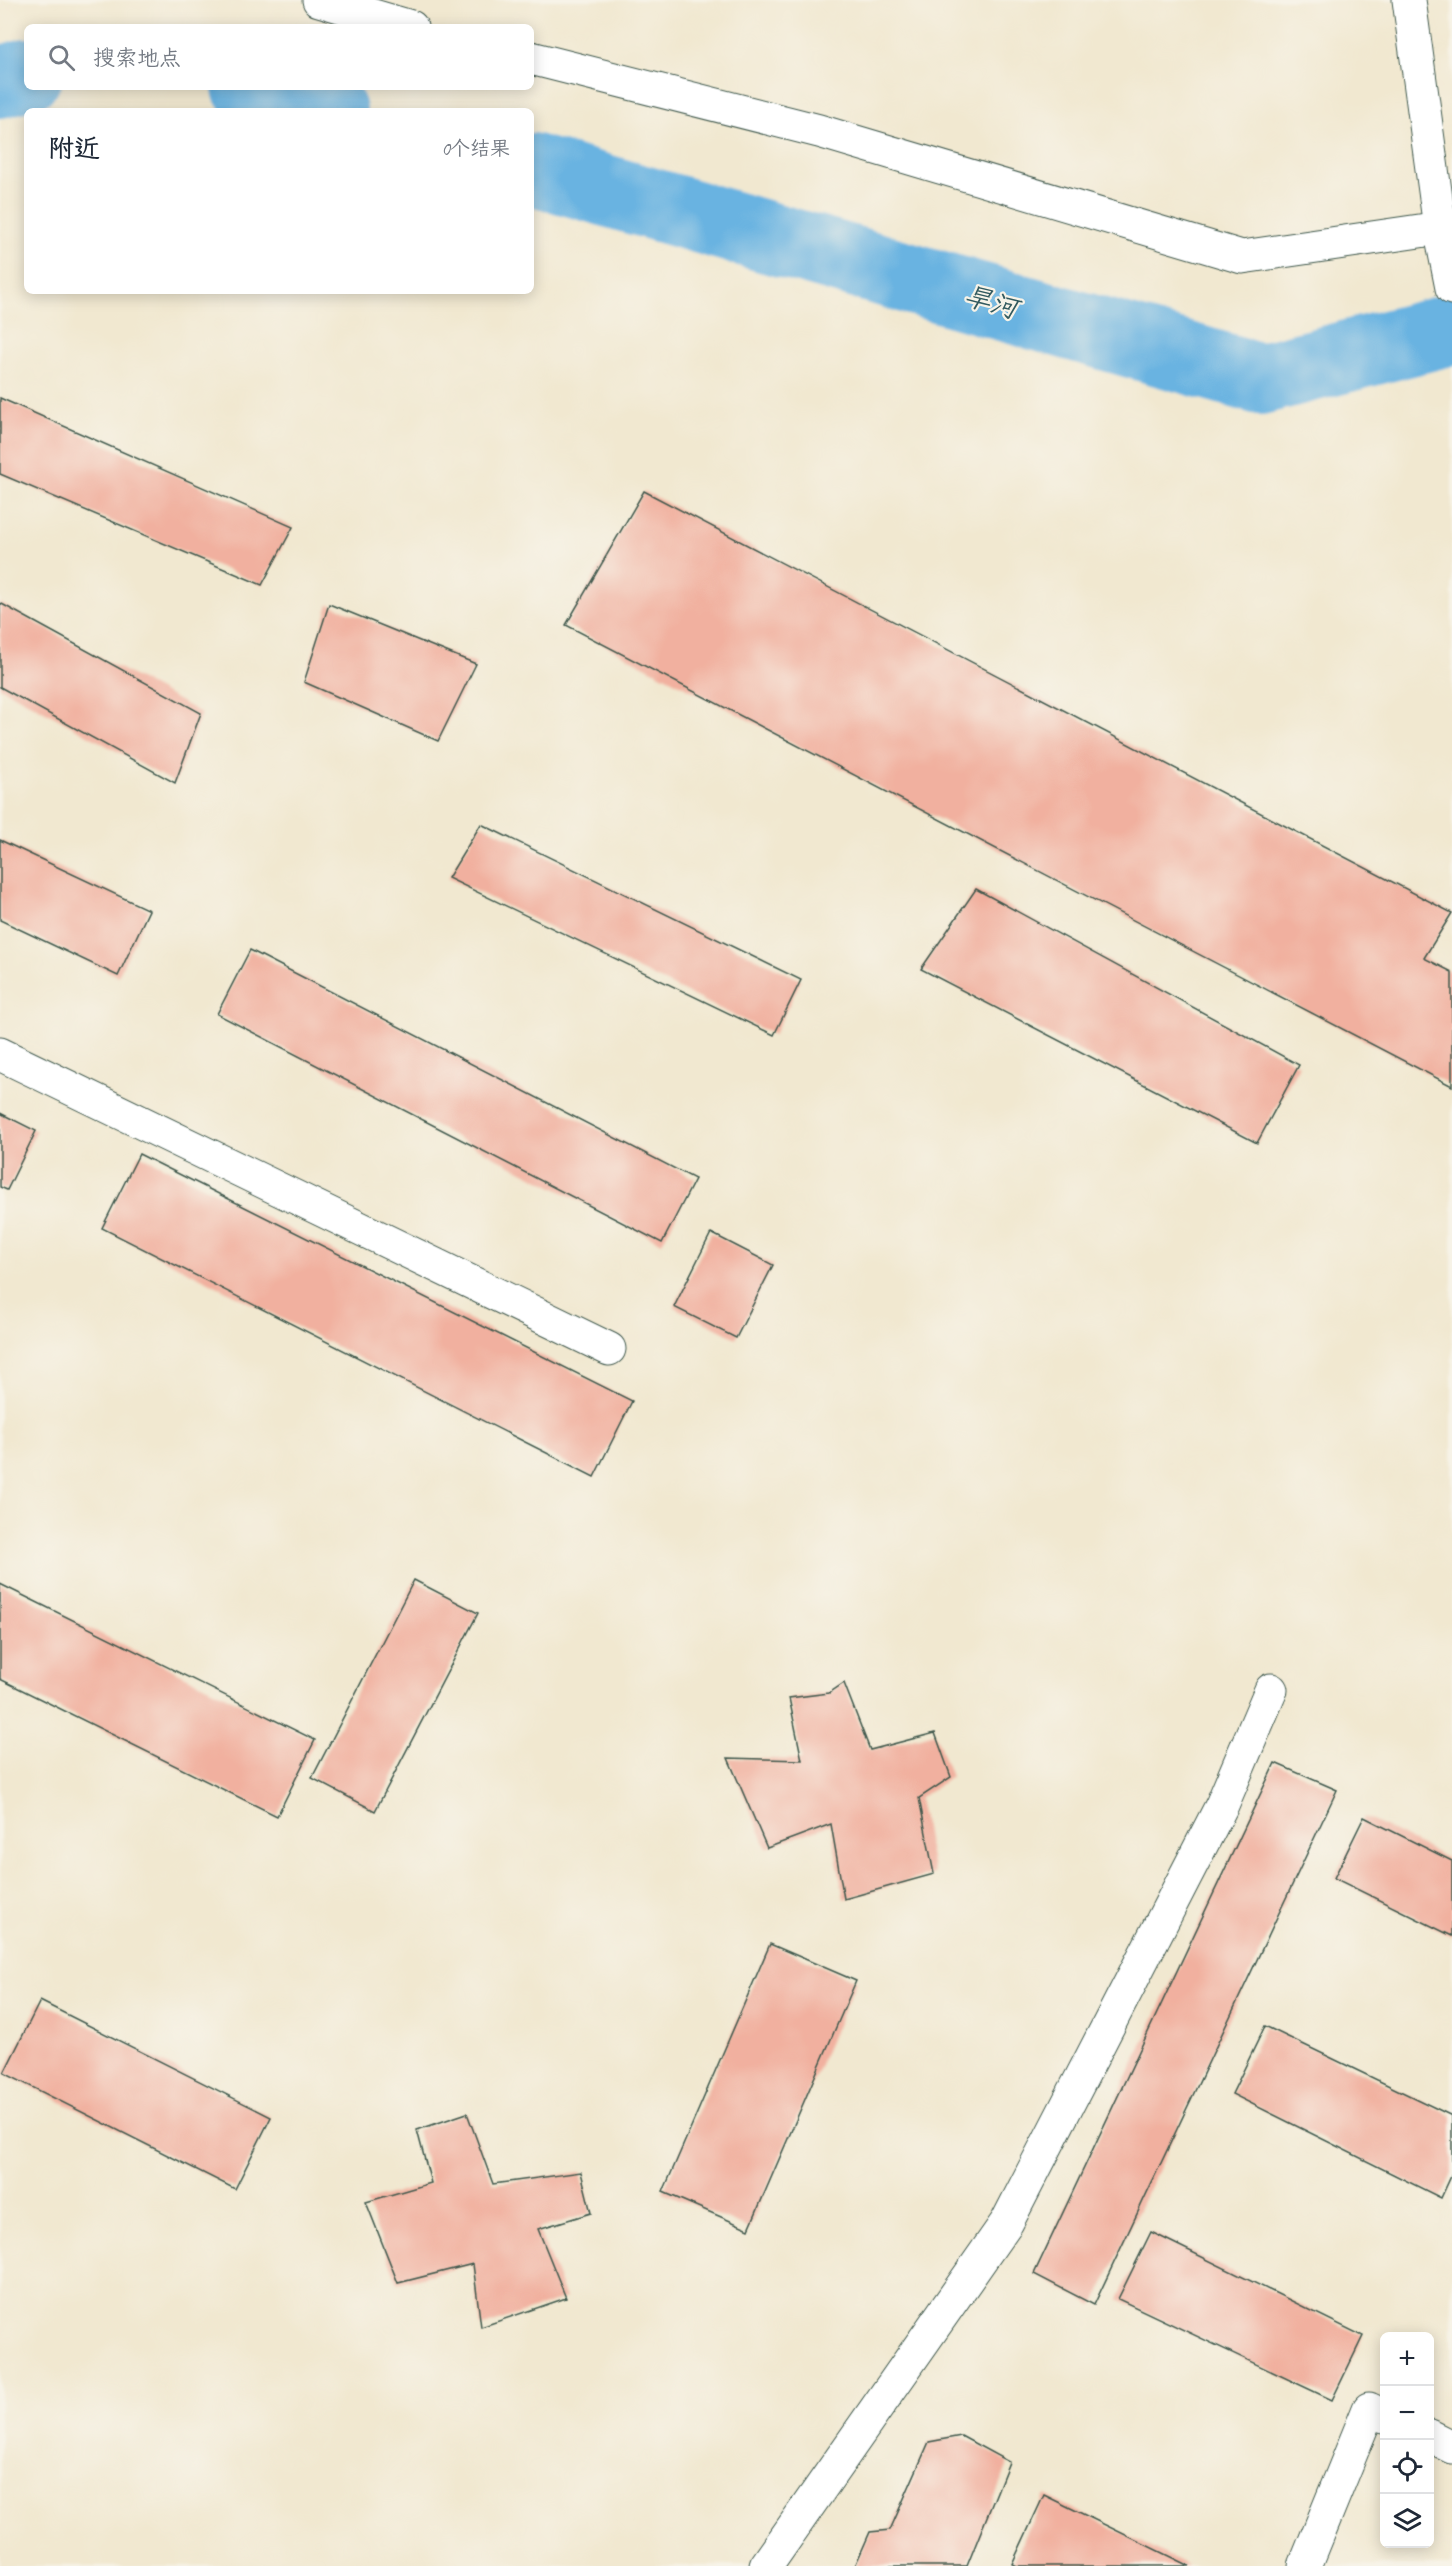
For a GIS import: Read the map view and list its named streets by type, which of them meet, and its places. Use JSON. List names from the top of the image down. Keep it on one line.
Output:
{"water":["旱河"],"page":{"search":"搜索地点","heading":["附近","0个结果"],"map_buttons":["+","−"]}}
